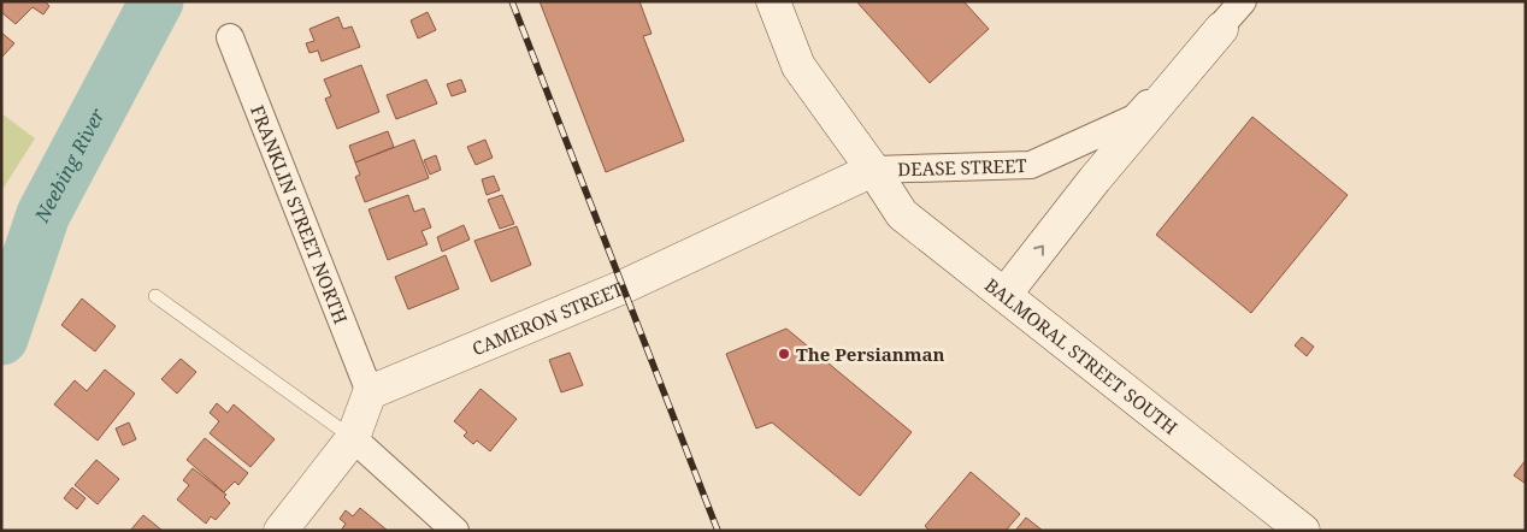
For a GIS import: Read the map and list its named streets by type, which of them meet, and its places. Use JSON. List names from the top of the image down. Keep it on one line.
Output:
{"streets":{"main road":["CAMERON STREET","BALMORAL STREET SOUTH"],"street":["DEASE STREET","FRANKLIN STREET NORTH"]},"crossings":[["DEASE STREET","CAMERON STREET"],["DEASE STREET","BALMORAL STREET SOUTH"],["FRANKLIN STREET NORTH","CAMERON STREET"],["CAMERON STREET","BALMORAL STREET SOUTH"]],"water":["Neebing River"],"places":["The Persianman"]}
